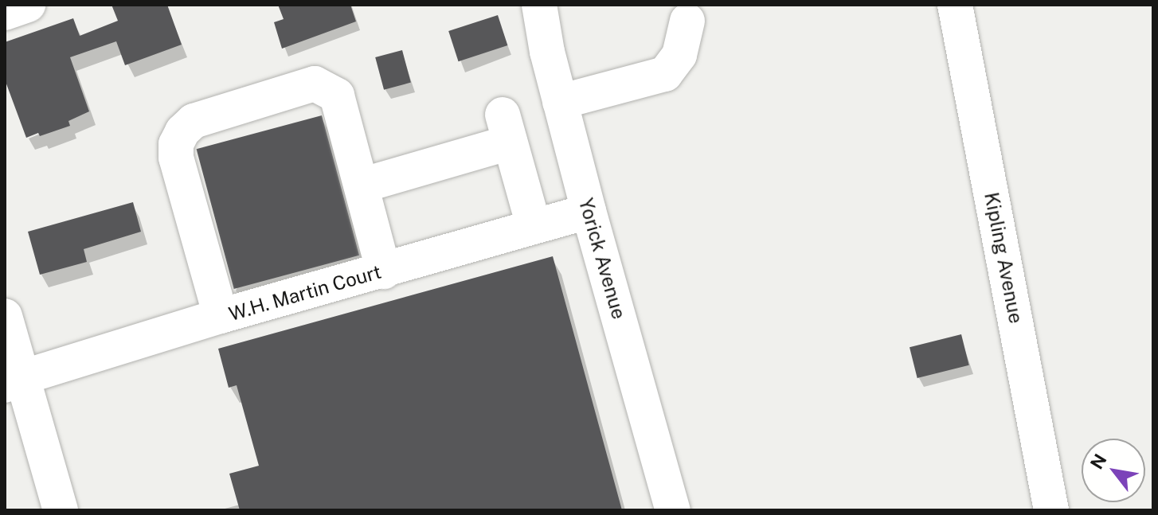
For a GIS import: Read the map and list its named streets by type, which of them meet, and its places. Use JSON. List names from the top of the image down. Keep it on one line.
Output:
{"streets":{"street":["Kipling Avenue","Yorick Avenue","W.H. Martin Court"]},"crossings":[["Yorick Avenue","W.H. Martin Court"]],"north":"top left"}
